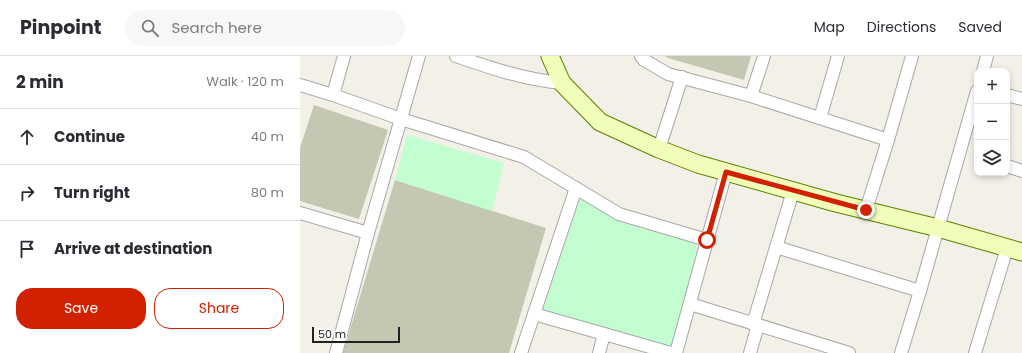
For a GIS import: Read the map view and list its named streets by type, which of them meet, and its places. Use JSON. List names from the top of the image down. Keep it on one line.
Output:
{"scale_bar":"50 m","page":{"header":"Pinpoint","search":"Search here","nav":["Map","Directions","Saved"],"heading":["2 min","Walk · 120 m"],"map_buttons":["+","−"],"list":[["Continue","40 m"],["Turn right","80 m"],"Arrive at destination"],"buttons":["Save","Share"],"scale":"50 m"}}
